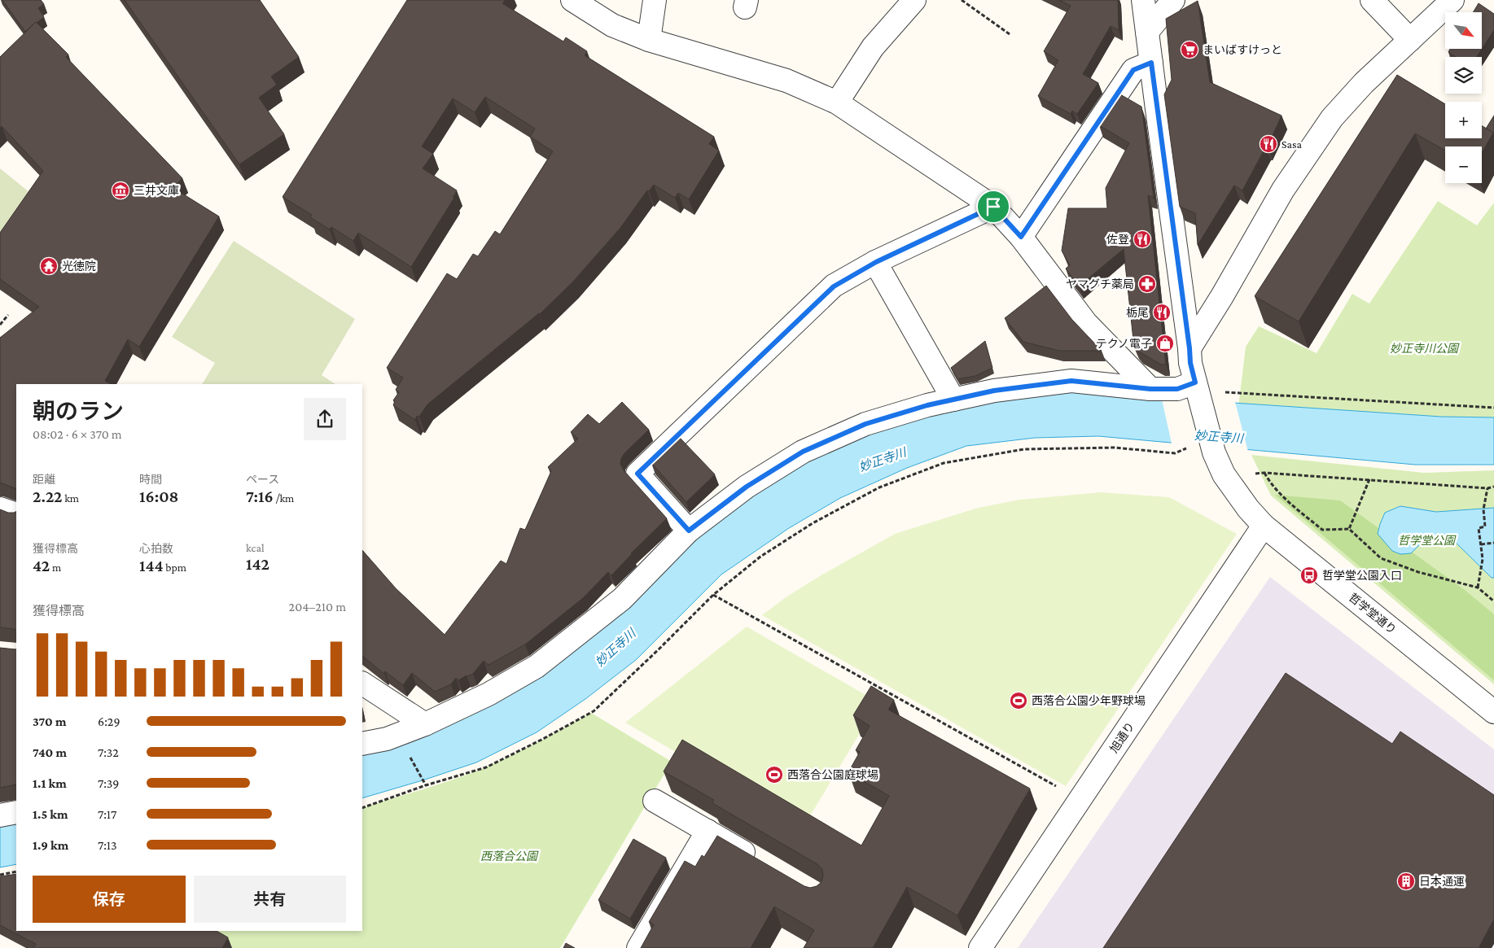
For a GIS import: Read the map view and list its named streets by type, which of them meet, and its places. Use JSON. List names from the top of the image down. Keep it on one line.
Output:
{"streets":{"street":["哲学堂通り","旭通り"]},"crossings":[["哲学堂通り","旭通り"]],"water":["妙正寺川"],"parks":["妙正寺川公園","哲学堂公園","西落合公園"],"places":{"supermarket":["まいばすけっと"],"restaurant":["Sasa","佐登","栃尾"],"museum":["三井文庫"],"temple":["光徳院"],"pharmacy":["ヤマグチ薬局"],"shop":["テクノ電子"],"bus stop":["哲学堂公園入口"],"sports":["西落合公園少年野球場","西落合公園庭球場"],"building":["日本通運"]},"north":"bottom right","page":{"map_buttons":["+","−"],"heading":["朝のラン","08:02 · 6 × 370 m"],"stats":[["距離","2.22 km"],["時間","16:08"],["ペース","7:16 /km"],["獲得標高","42 m"],["心拍数","144 bpm"],["kcal","142"]],"chart":["獲得標高","204–210 m"],"list":[{"name":"370 m","note":"6:29"},{"name":"740 m","note":"7:32"},{"name":"1.1 km","note":"7:39"},{"name":"1.5 km","note":"7:17"},{"name":"1.9 km","note":"7:13"}],"buttons":["保存","共有"]}}
